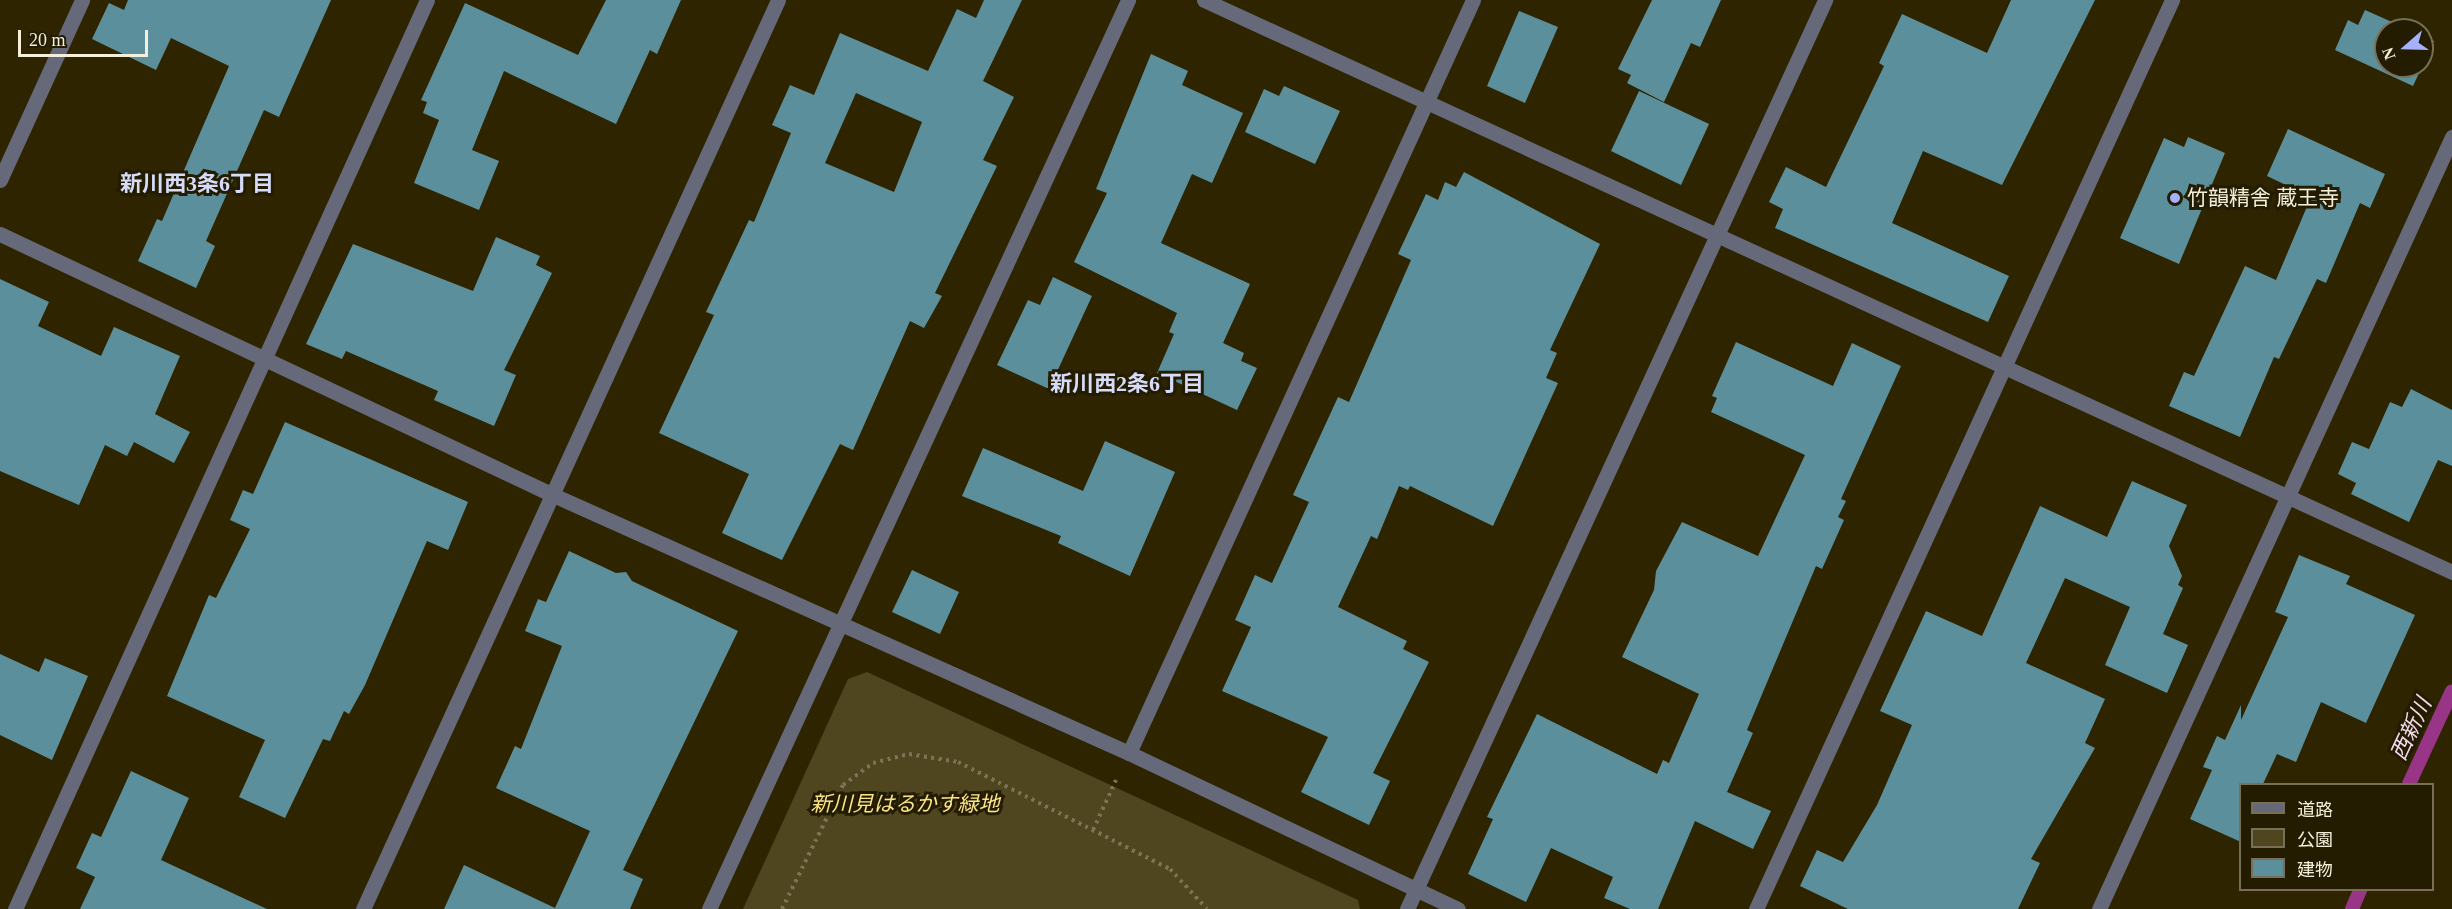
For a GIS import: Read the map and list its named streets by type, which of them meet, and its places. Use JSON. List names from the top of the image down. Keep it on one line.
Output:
{"districts":["新川西3条6丁目","新川西2条6丁目"],"water":["西新川"],"parks":["新川見はるかす緑地"],"places":["竹韻精舎 蔵王寺"],"legend":["道路","公園","建物"],"scale_bar":"20 m","north":"left"}
